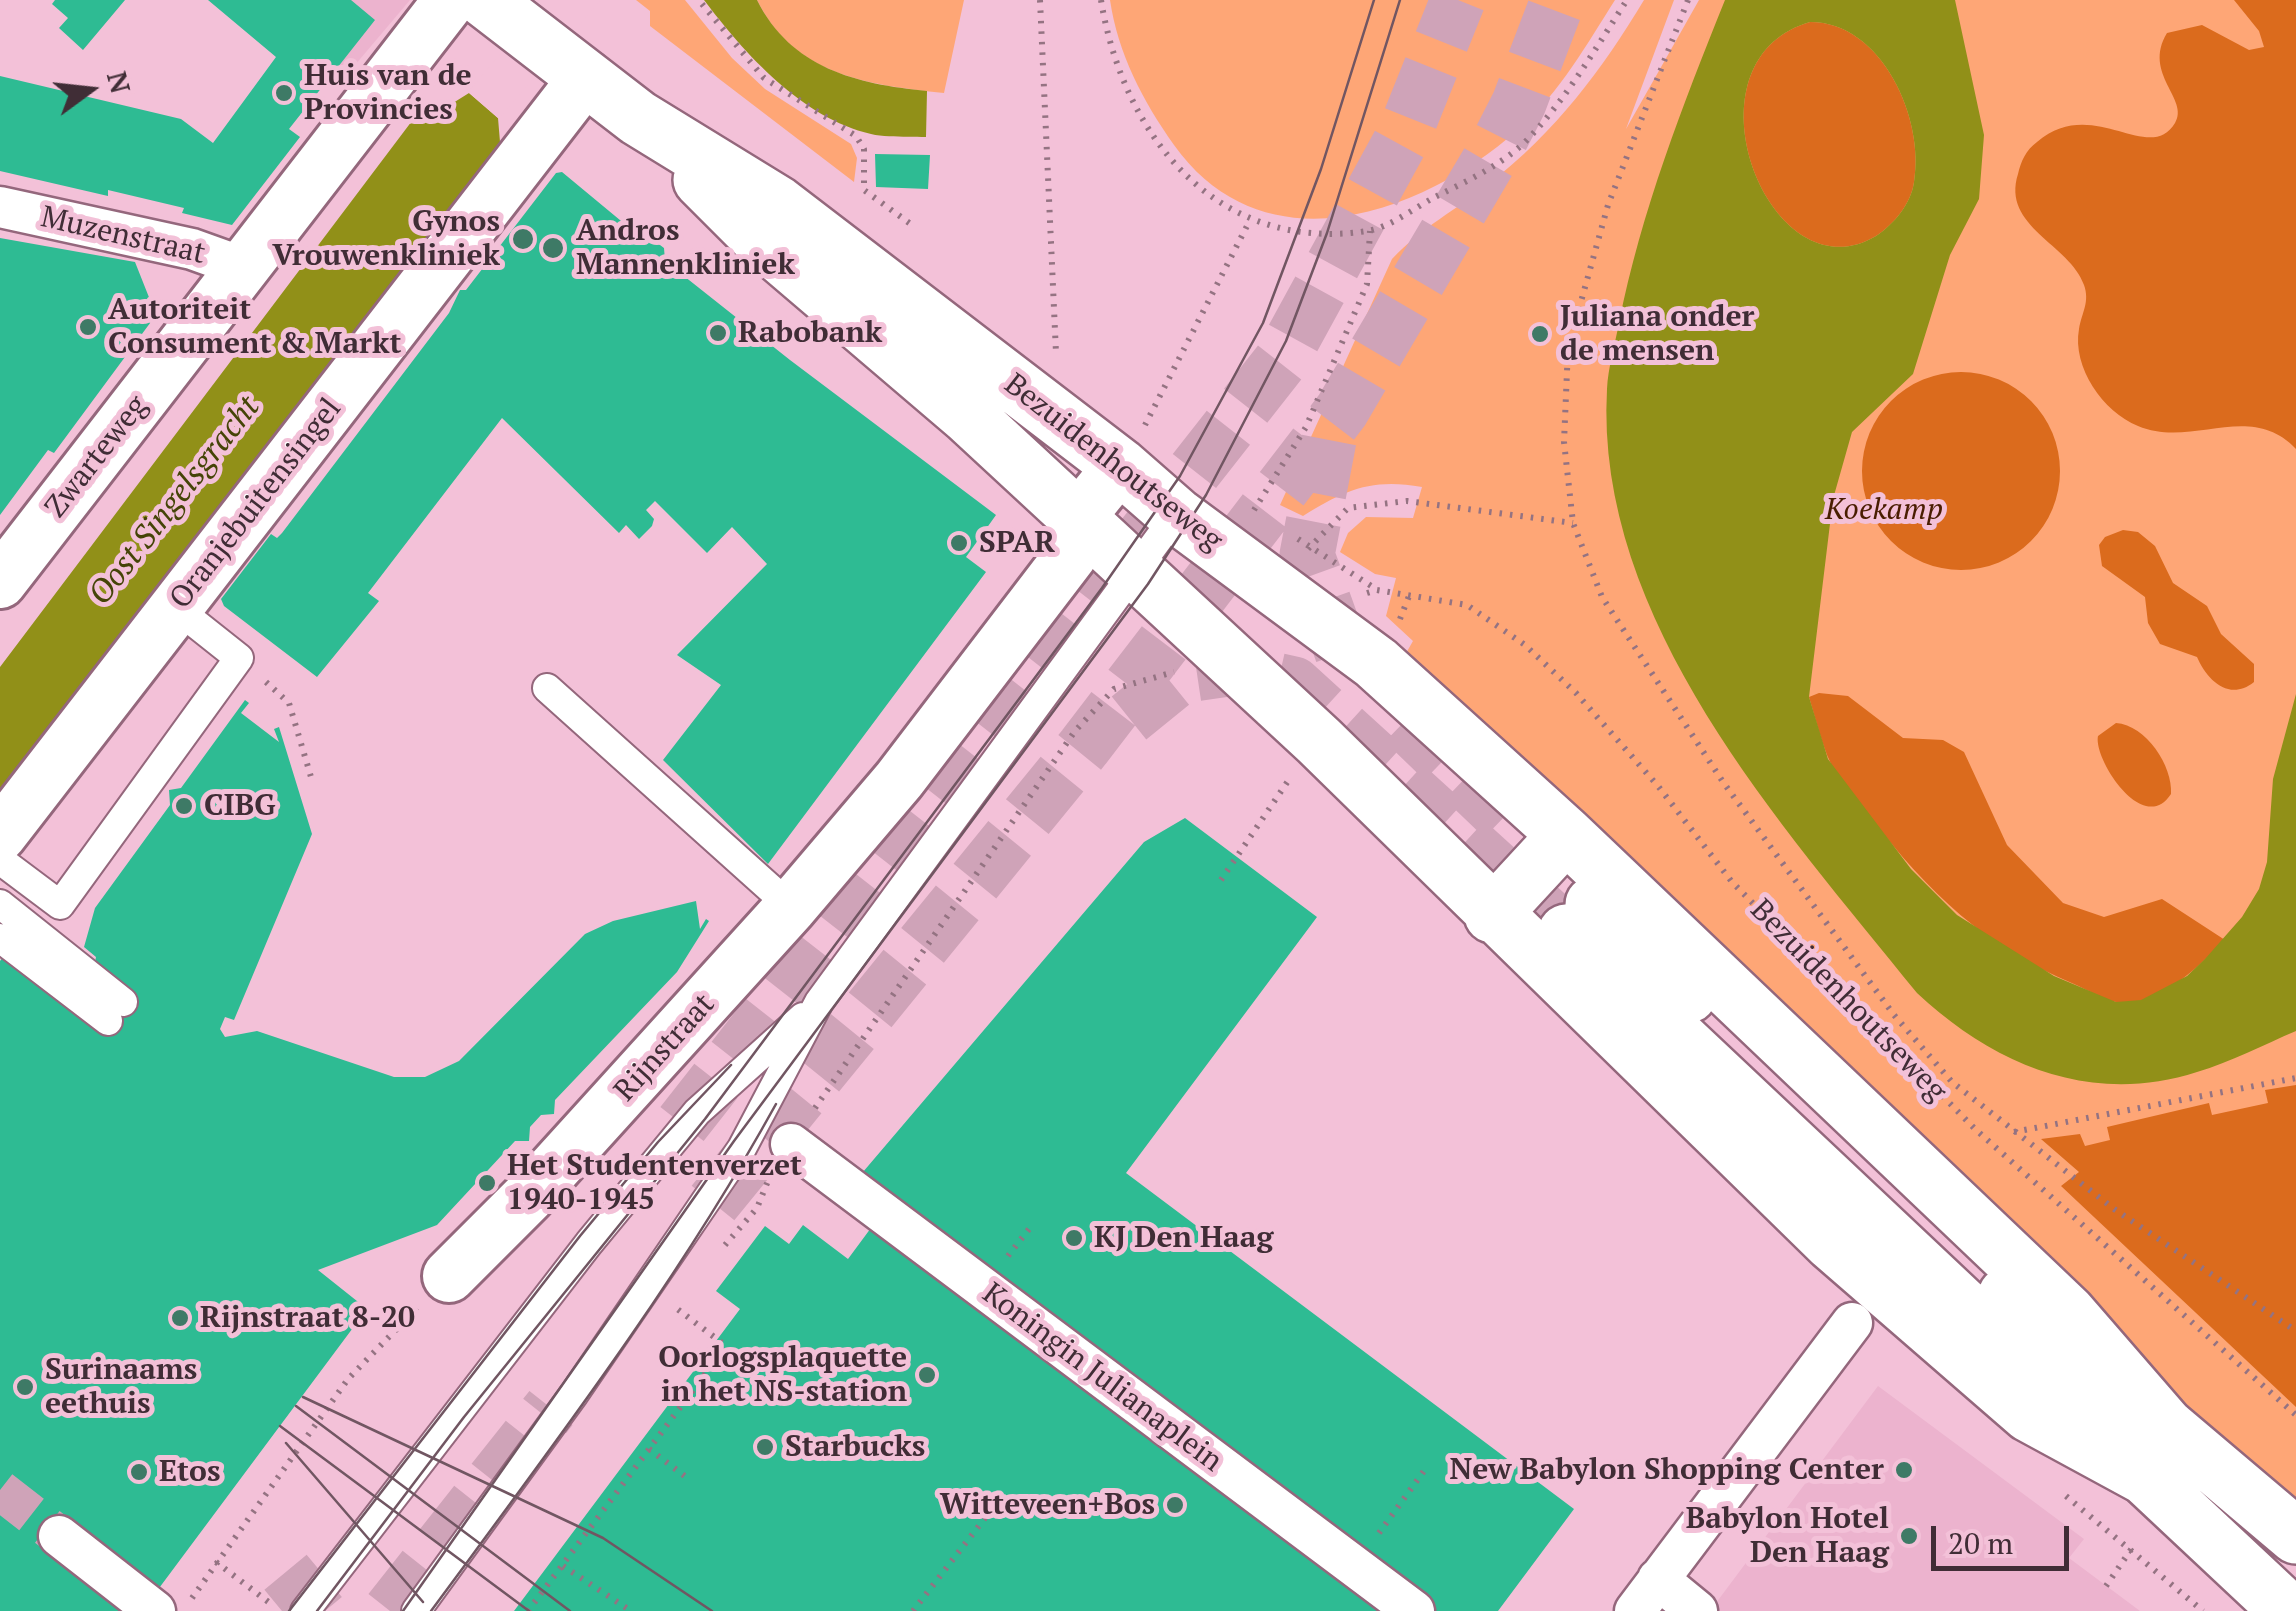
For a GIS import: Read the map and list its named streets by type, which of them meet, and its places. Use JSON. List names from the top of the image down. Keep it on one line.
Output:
{"streets":{"street":["Muzenstraat","Zwarteweg","Bezuidenhoutseweg","Oranjebuitensingel","Rijnstraat","Koningin Julianaplein"]},"crossings":[["Muzenstraat","Zwarteweg"],["Bezuidenhoutseweg","Oranjebuitensingel"],["Bezuidenhoutseweg","Rijnstraat"]],"water":["Oost Singelsgracht"],"parks":["Koekamp"],"places":["Huis van de Provincies","Gynos Vrouwenkliniek","Andros Mannenkliniek","Autoriteit Consument & Markt","Rabobank","Juliana onder de mensen","SPAR","CIBG","Het Studentenverzet 1940-1945","KJ Den Haag","Rijnstraat 8-20","Oorlogsplaquette in het NS-station","Surinaams eethuis","Starbucks","New Babylon Shopping Center","Etos","Witteveen+Bos","Babylon Hotel Den Haag"],"scale_bar":"20 m","north":"right"}
